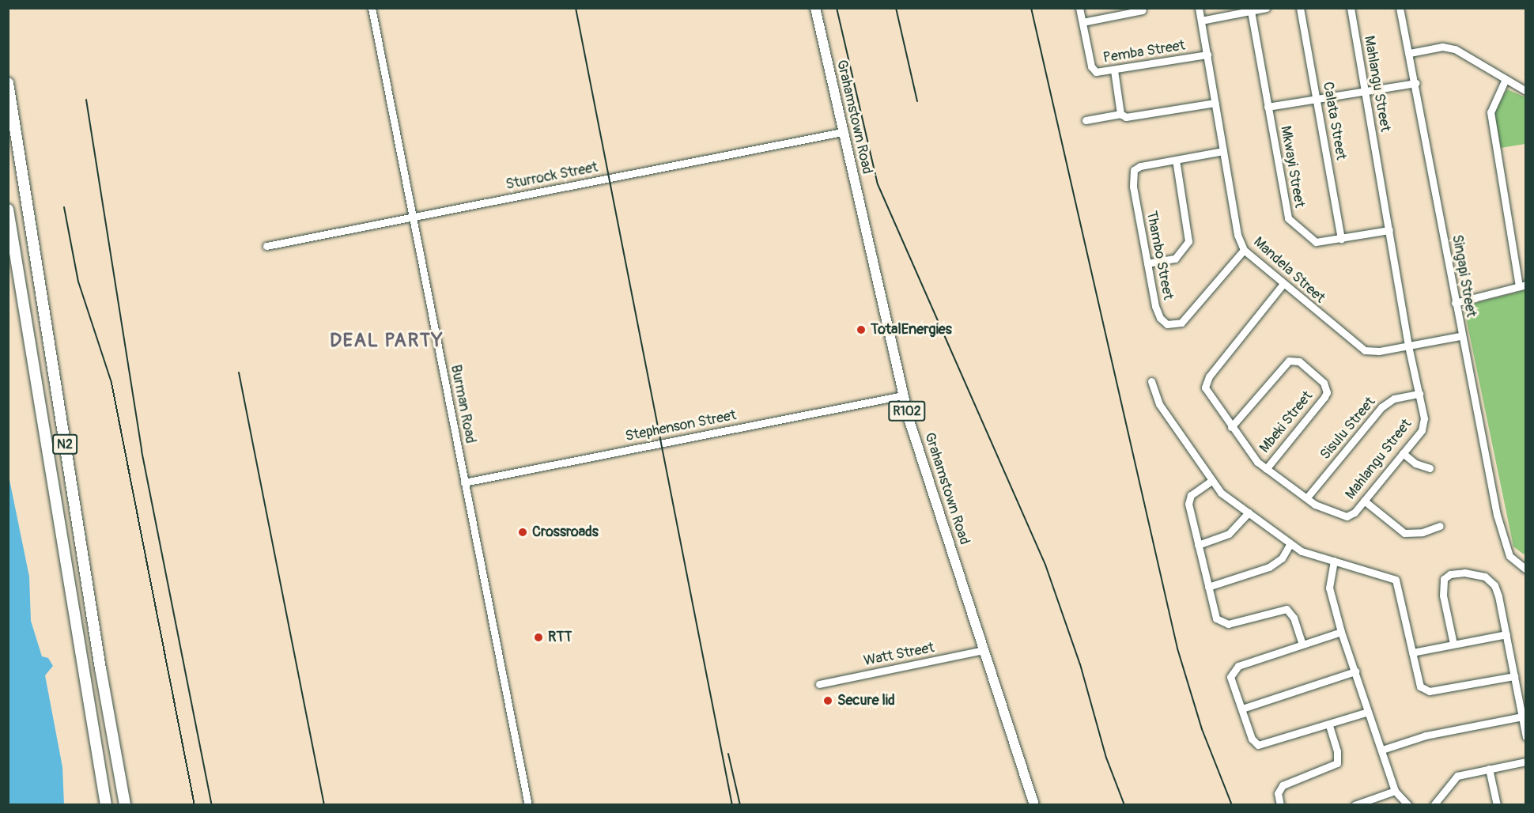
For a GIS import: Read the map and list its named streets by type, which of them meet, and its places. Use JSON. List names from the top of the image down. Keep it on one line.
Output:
{"streets":{"highway":["N2"],"main road":["Grahamstown Road","R102"],"street":["Pemba Street","Mahlangu Street","Calata Street","Mkwayi Street","Sturrock Street","Thambo Street","Mandela Street","Singapi Street","Burman Road","Mbeki Street","Stephenson Street","Sisulu Street","Watt Street"]},"crossings":[["Pemba Street","Mandela Street"],["Mahlangu Street","Mkwayi Street"],["Mahlangu Street","Mandela Street"],["Mahlangu Street","Mbeki Street"],["Mahlangu Street","Sisulu Street"],["Grahamstown Road","Sturrock Street"],["Grahamstown Road","Stephenson Street"],["Grahamstown Road","Watt Street"],["Calata Street","Mkwayi Street"],["Sturrock Street","Burman Road"],["Thambo Street","Mandela Street"],["Mandela Street","Singapi Street"],["Burman Road","Stephenson Street"]],"districts":["DEAL PARTY"],"places":["TotalEnergies","Crossroads","RTT","Secure lid"]}
